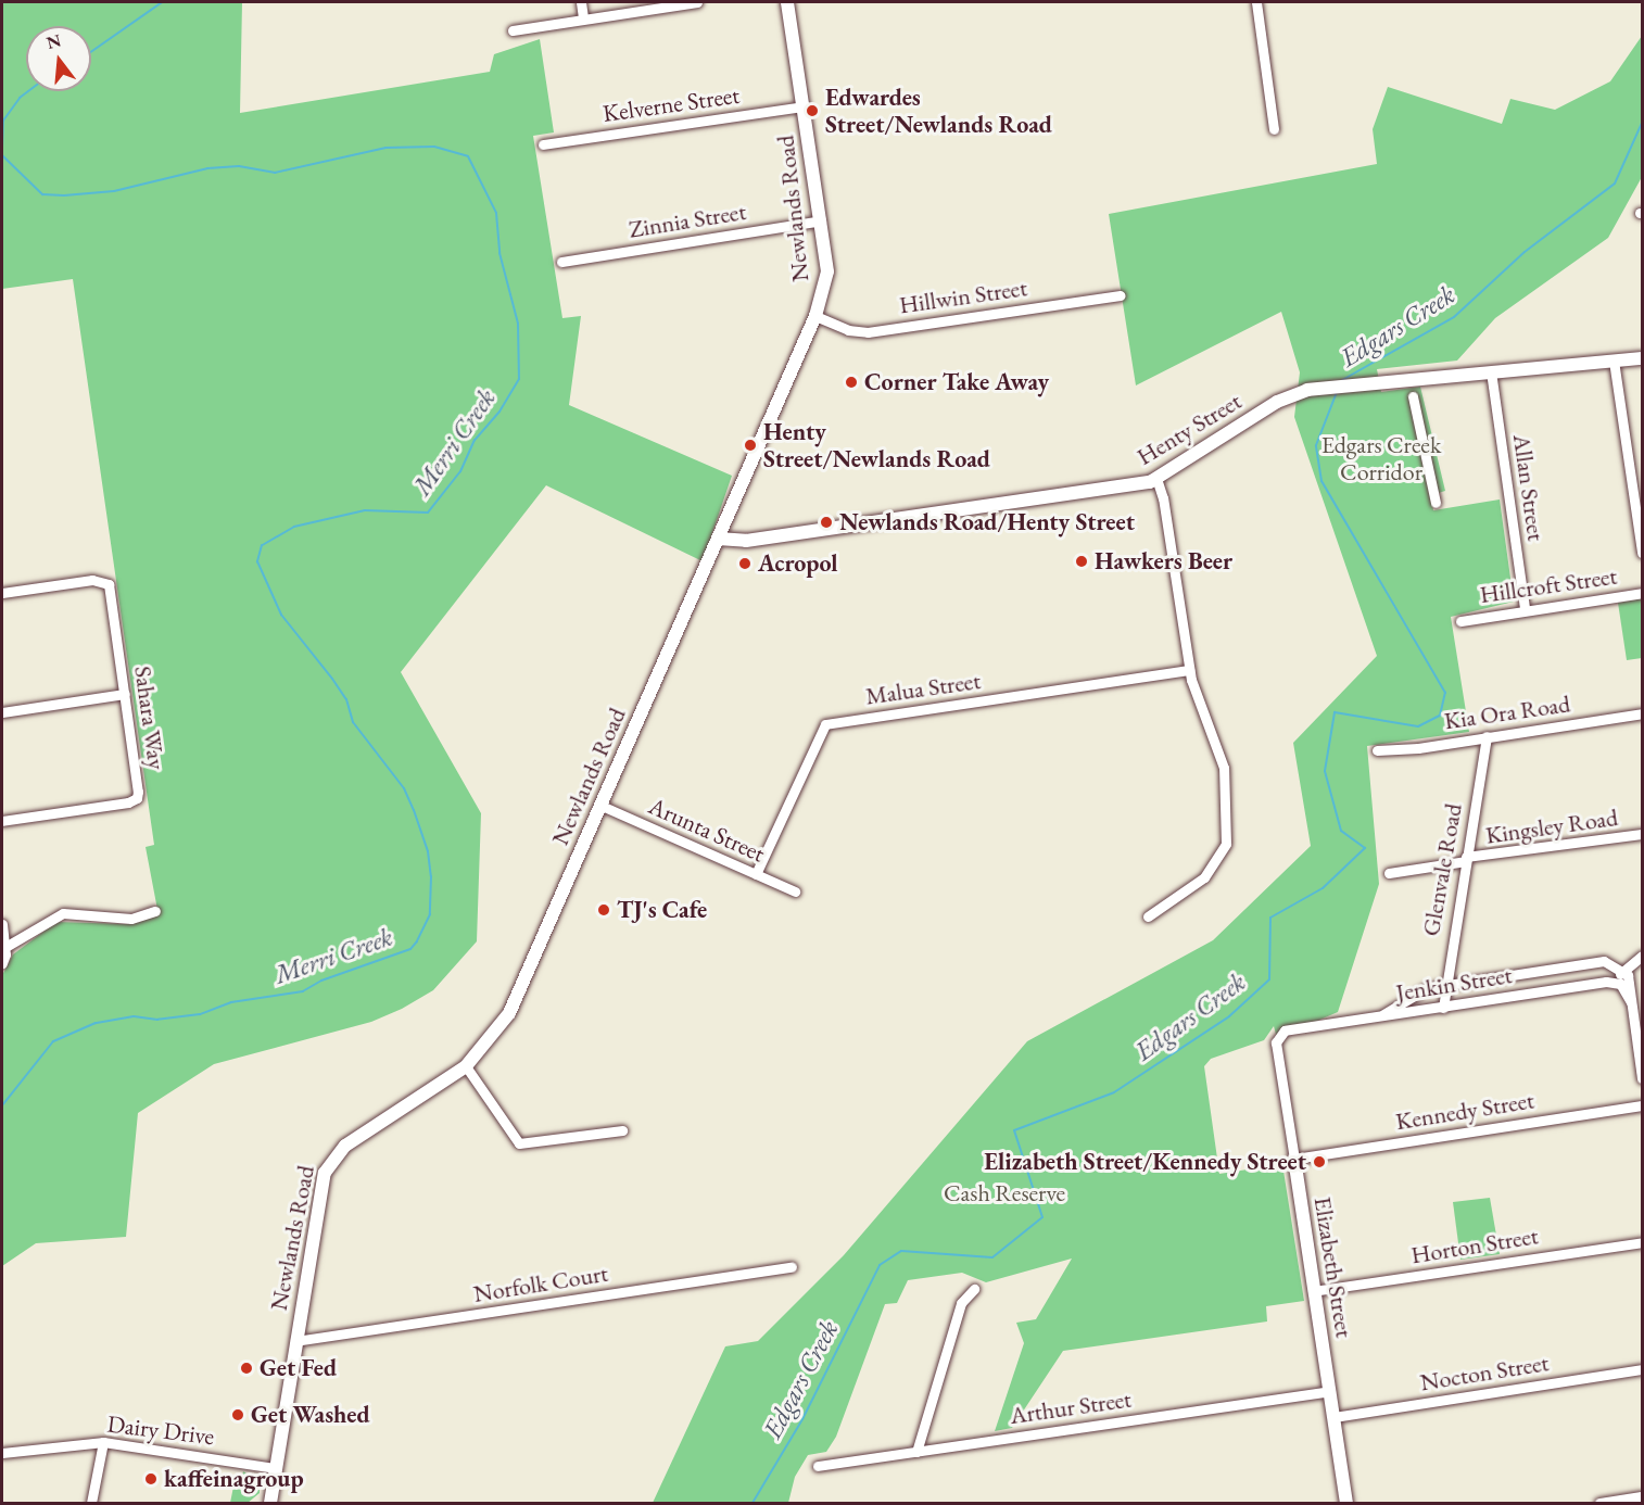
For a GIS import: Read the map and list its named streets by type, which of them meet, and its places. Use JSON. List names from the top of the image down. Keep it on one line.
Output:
{"streets":{"street":["Kelverne Street","Newlands Road","Zinnia Street","Hillwin Street","Henty Street","Allan Street","Hillcroft Street","Malua Street","Kia Ora Road","Sahara Way","Kingsley Road","Arunta Street","Glenvale Road","Jenkin Street","Kennedy Street","Horton Street","Elizabeth Street","Norfolk Court","Nocton Street","Arthur Street","Dairy Drive"]},"crossings":[["Kelverne Street","Newlands Road"],["Newlands Road","Zinnia Street"],["Newlands Road","Hillwin Street"],["Newlands Road","Henty Street"],["Newlands Road","Arunta Street"],["Newlands Road","Norfolk Court"],["Newlands Road","Dairy Drive"],["Henty Street","Allan Street"],["Allan Street","Hillcroft Street"],["Malua Street","Arunta Street"],["Kia Ora Road","Glenvale Road"],["Kingsley Road","Glenvale Road"],["Glenvale Road","Jenkin Street"],["Jenkin Street","Elizabeth Street"],["Kennedy Street","Elizabeth Street"],["Horton Street","Elizabeth Street"],["Elizabeth Street","Nocton Street"],["Elizabeth Street","Arthur Street"]],"water":["Edgars Creek","Merri Creek"],"parks":["Edgars Creek Corridor","Cash Reserve"],"places":["Edwardes Street/Newlands Road","Corner Take Away","Henty Street/Newlands Road","Newlands Road/Henty Street","Hawkers Beer","Acropol","TJ's Cafe","Elizabeth Street/Kennedy Street","Get Fed","Get Washed","kaffeinagroup"],"north":"top"}
